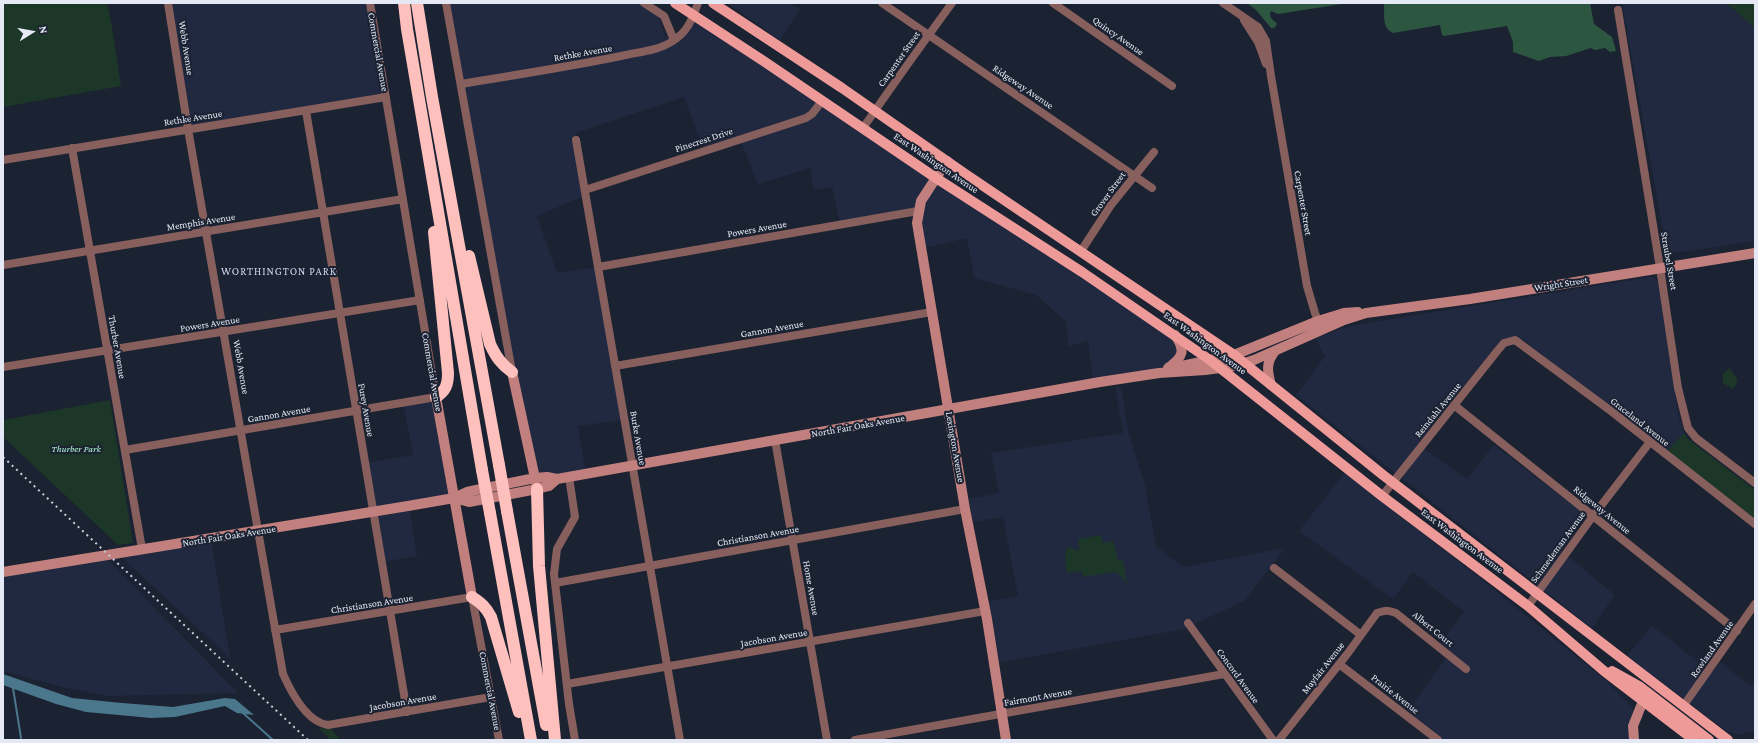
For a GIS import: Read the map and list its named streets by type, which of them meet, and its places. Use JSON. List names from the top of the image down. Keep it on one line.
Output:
{"streets":{"main road":["East Washington Avenue"],"street":["Quincy Avenue","Webb Avenue","Commercial Avenue","Rethke Avenue","Carpenter Street","Ridgeway Avenue","Pinecrest Drive","Grover Street","Memphis Avenue","Powers Avenue","Straubel Street","Wright Street","Gannon Avenue","Thurber Avenue","Furey Avenue","Reindahl Avenue","Graceland Avenue","North Fair Oaks Avenue","Burke Avenue","Lexington Avenue","Christianson Avenue","Schmedeman Avenue","Home Avenue","Albert Court","Jacobson Avenue","Rowland Avenue","Mayfair Avenue","Concord Avenue","Prairie Avenue","Fairmont Avenue"]},"crossings":[["Webb Avenue","Rethke Avenue"],["Webb Avenue","Memphis Avenue"],["Webb Avenue","Powers Avenue"],["Webb Avenue","Gannon Avenue"],["Webb Avenue","North Fair Oaks Avenue"],["Webb Avenue","Christianson Avenue"],["Webb Avenue","Jacobson Avenue"],["Commercial Avenue","Rethke Avenue"],["Commercial Avenue","Memphis Avenue"],["Commercial Avenue","Powers Avenue"],["Commercial Avenue","Gannon Avenue"],["Commercial Avenue","North Fair Oaks Avenue"],["Commercial Avenue","Christianson Avenue"],["Commercial Avenue","Jacobson Avenue"],["Rethke Avenue","East Washington Avenue"],["Rethke Avenue","Thurber Avenue"],["Rethke Avenue","Furey Avenue"],["Carpenter Street","Ridgeway Avenue"],["Carpenter Street","East Washington Avenue"],["Carpenter Street","Wright Street"],["Ridgeway Avenue","Grover Street"],["Ridgeway Avenue","Reindahl Avenue"],["Ridgeway Avenue","Schmedeman Avenue"],["Ridgeway Avenue","Rowland Avenue"],["Pinecrest Drive","East Washington Avenue"],["Pinecrest Drive","Burke Avenue"],["East Washington Avenue","Grover Street"],["East Washington Avenue","Wright Street"],["East Washington Avenue","Reindahl Avenue"],["East Washington Avenue","North Fair Oaks Avenue"],["East Washington Avenue","Lexington Avenue"],["East Washington Avenue","Schmedeman Avenue"],["East Washington Avenue","Rowland Avenue"],["Memphis Avenue","Thurber Avenue"],["Memphis Avenue","Furey Avenue"],["Powers Avenue","Thurber Avenue"],["Powers Avenue","Furey Avenue"],["Powers Avenue","Burke Avenue"],["Powers Avenue","Lexington Avenue"],["Straubel Street","Wright Street"],["Wright Street","North Fair Oaks Avenue"],["Gannon Avenue","Thurber Avenue"],["Gannon Avenue","Furey Avenue"],["Gannon Avenue","Burke Avenue"],["Gannon Avenue","Lexington Avenue"],["Thurber Avenue","North Fair Oaks Avenue"],["Furey Avenue","North Fair Oaks Avenue"],["Furey Avenue","Christianson Avenue"],["Furey Avenue","Jacobson Avenue"],["Reindahl Avenue","Graceland Avenue"],["Graceland Avenue","Schmedeman Avenue"],["North Fair Oaks Avenue","Burke Avenue"],["North Fair Oaks Avenue","Lexington Avenue"],["North Fair Oaks Avenue","Home Avenue"],["Burke Avenue","Christianson Avenue"],["Burke Avenue","Jacobson Avenue"],["Lexington Avenue","Christianson Avenue"],["Lexington Avenue","Jacobson Avenue"],["Lexington Avenue","Fairmont Avenue"],["Christianson Avenue","Home Avenue"],["Home Avenue","Jacobson Avenue"],["Albert Court","Mayfair Avenue"],["Mayfair Avenue","Prairie Avenue"],["Concord Avenue","Fairmont Avenue"]],"districts":["WORTHINGTON PARK"],"parks":["Thurber Park"],"north":"right"}
